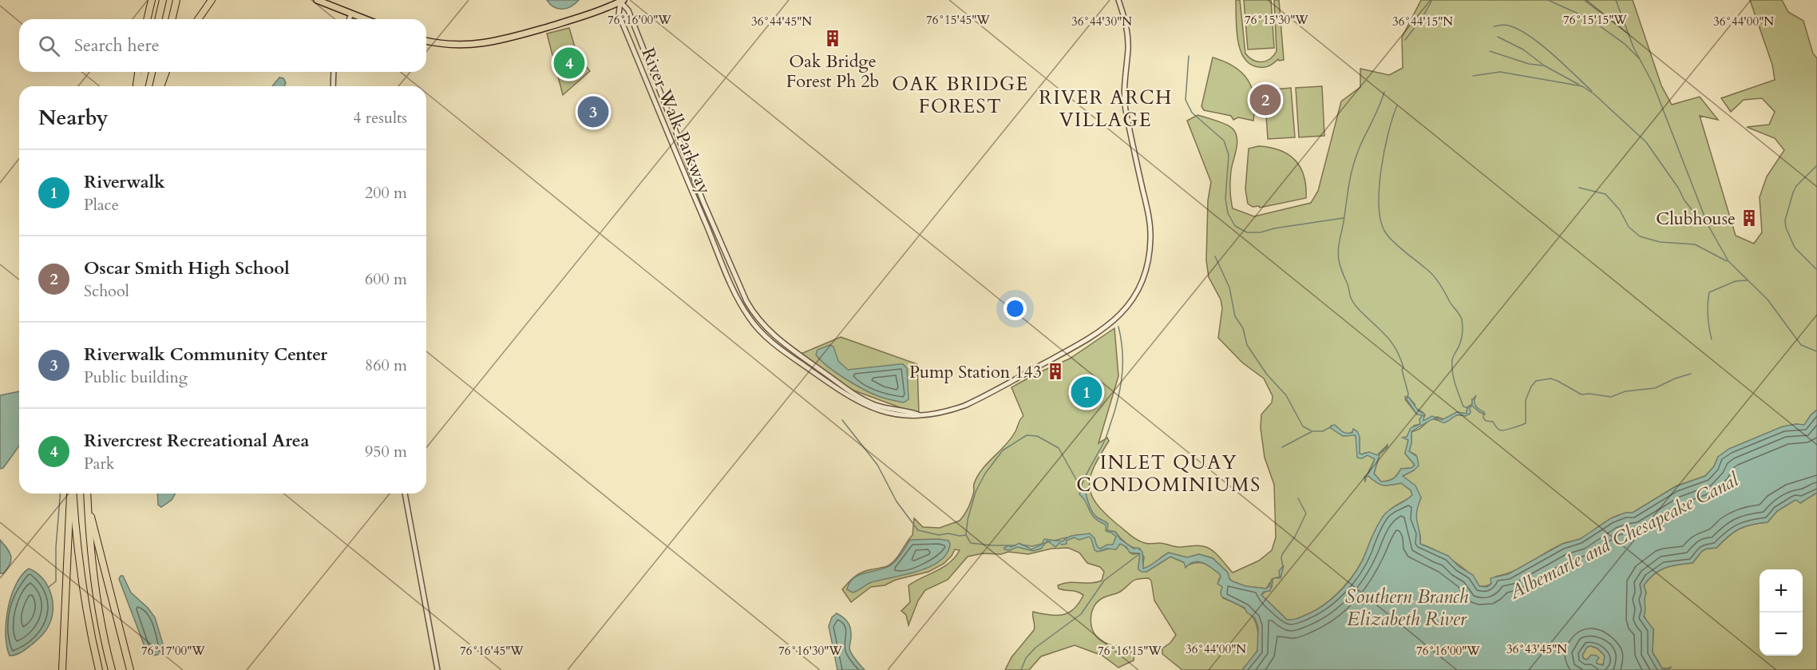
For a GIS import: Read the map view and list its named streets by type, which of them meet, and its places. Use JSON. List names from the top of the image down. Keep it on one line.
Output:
{"streets":{"street":["River Walk Parkway"]},"districts":["OAK BRIDGE FOREST","RIVER ARCH VILLAGE","INLET QUAY CONDOMINIUMS"],"water":["Albemarle and Chesapeake Canal","Southern Branch Elizabeth River"],"places":{"building":["Oak Bridge Forest Ph 2b","Clubhouse","Pump Station 143"]},"page":{"search":"Search here","pins":["4","2","3","1"],"heading":["Nearby","4 results"],"list":[{"mark":"1","name":"Riverwalk","note":"Place","value":"200 m"},{"mark":"2","name":"Oscar Smith High School","note":"School","value":"600 m"},{"mark":"3","name":"Riverwalk Community Center","note":"Public building","value":"860 m"},{"mark":"4","name":"Rivercrest Recreational Area","note":"Park","value":"950 m"}],"map_buttons":["+","−"]},"coordinates":["76°15'15\"W","76°16'00\"W","76°15'45\"W","76°15'30\"W","36°44'45\"N","36°44'30\"N","36°44'15\"N","36°44'00\"N","36°43'45\"N","76°17'00\"W","76°16'45\"W","76°16'30\"W","76°16'15\"W"]}
